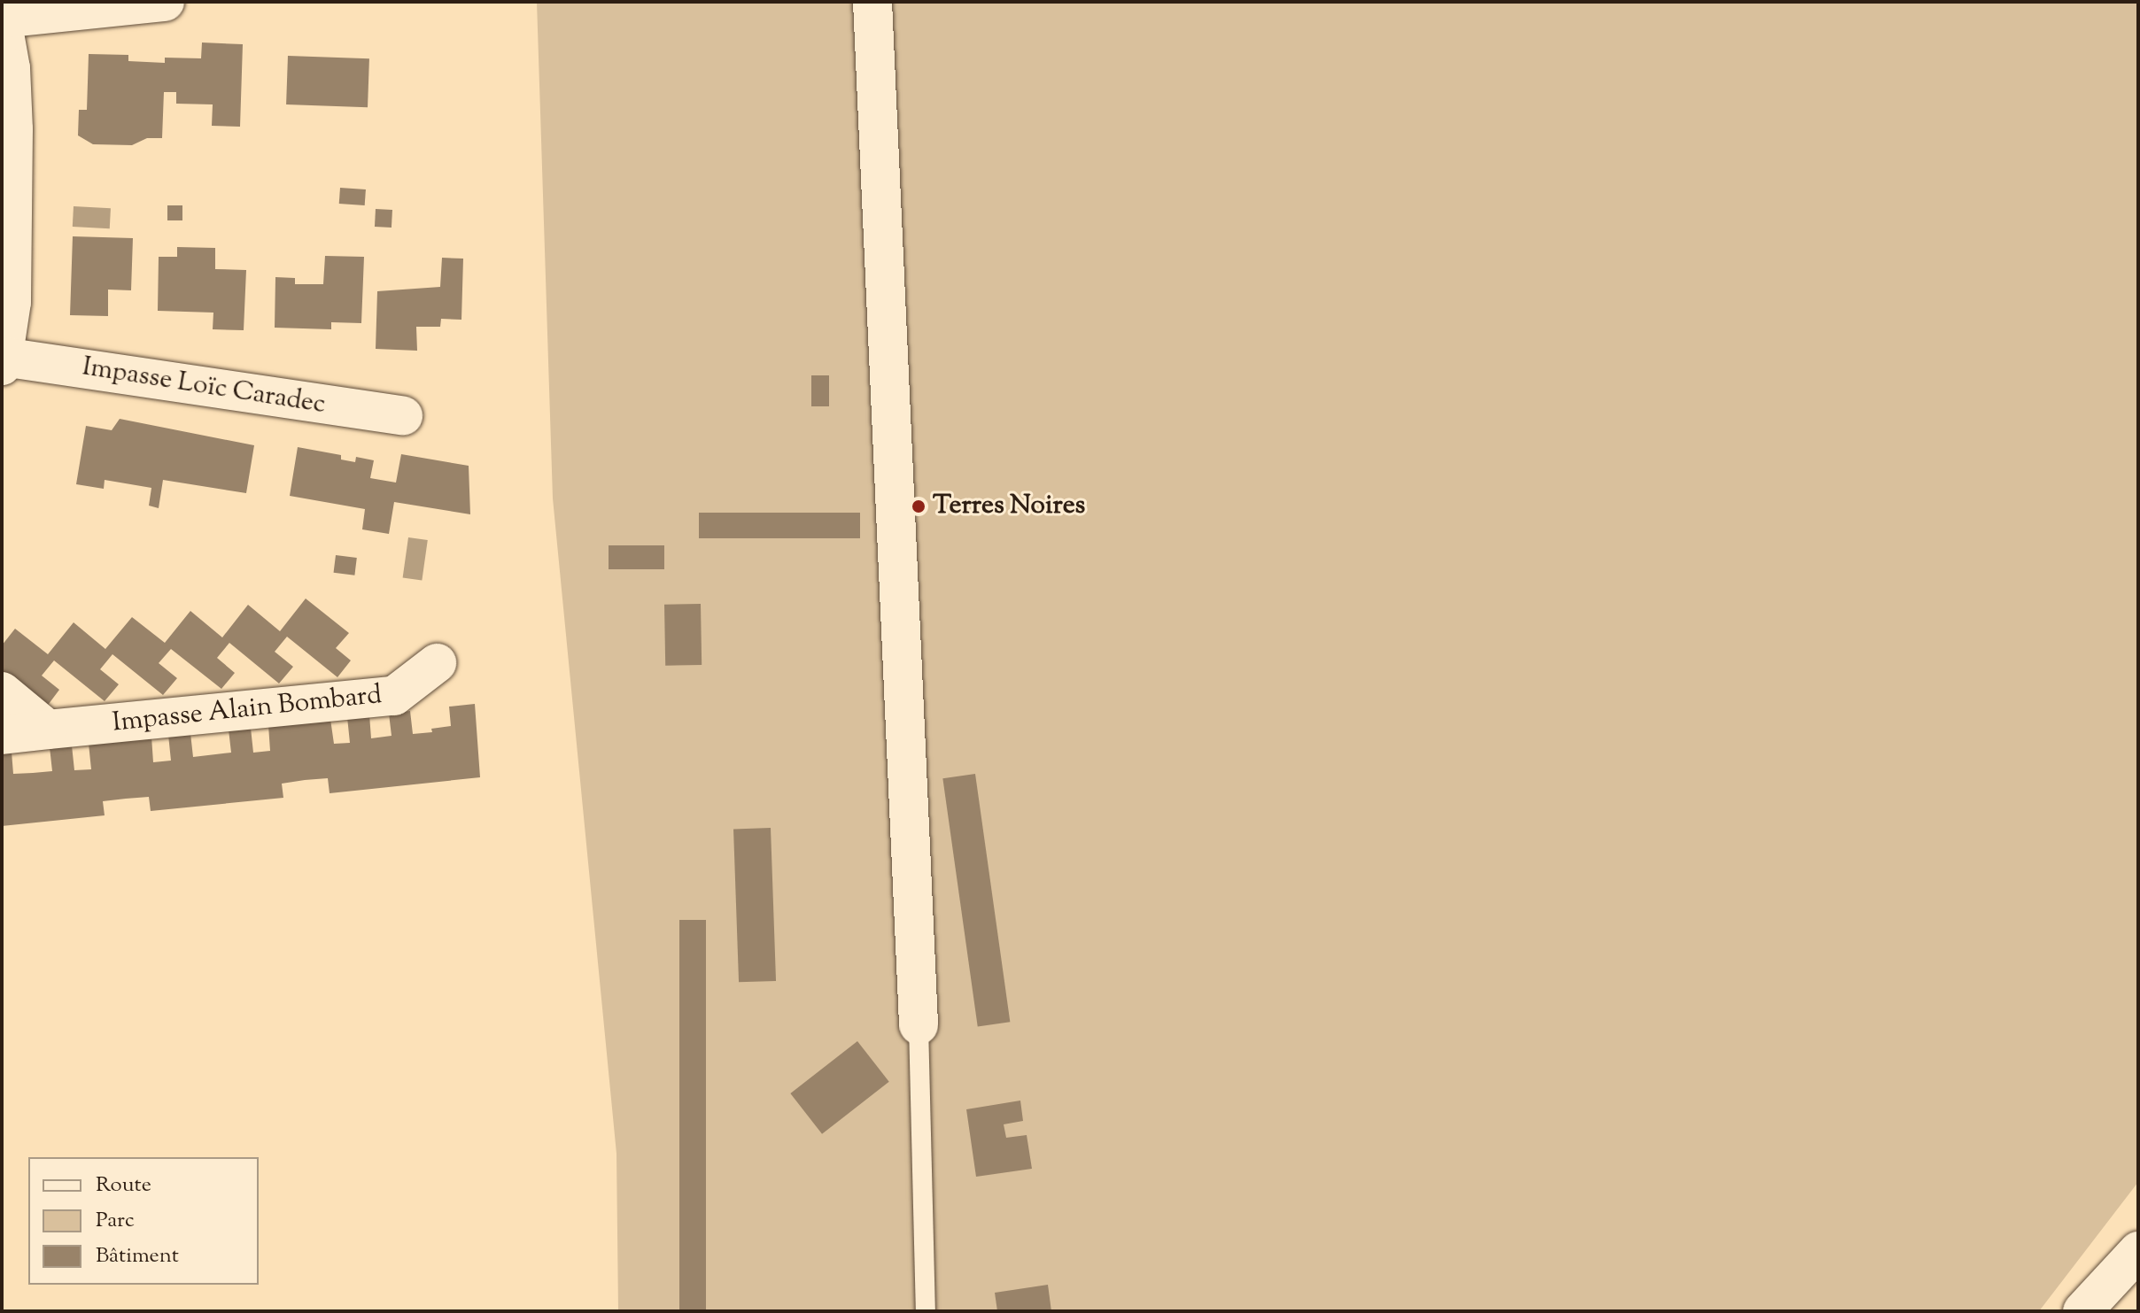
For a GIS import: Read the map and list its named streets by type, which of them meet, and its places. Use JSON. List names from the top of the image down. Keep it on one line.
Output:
{"streets":{"street":["Impasse Loïc Caradec","Impasse Alain Bombard"]},"places":["Terres Noires"],"legend":["Route","Parc","Bâtiment"]}
